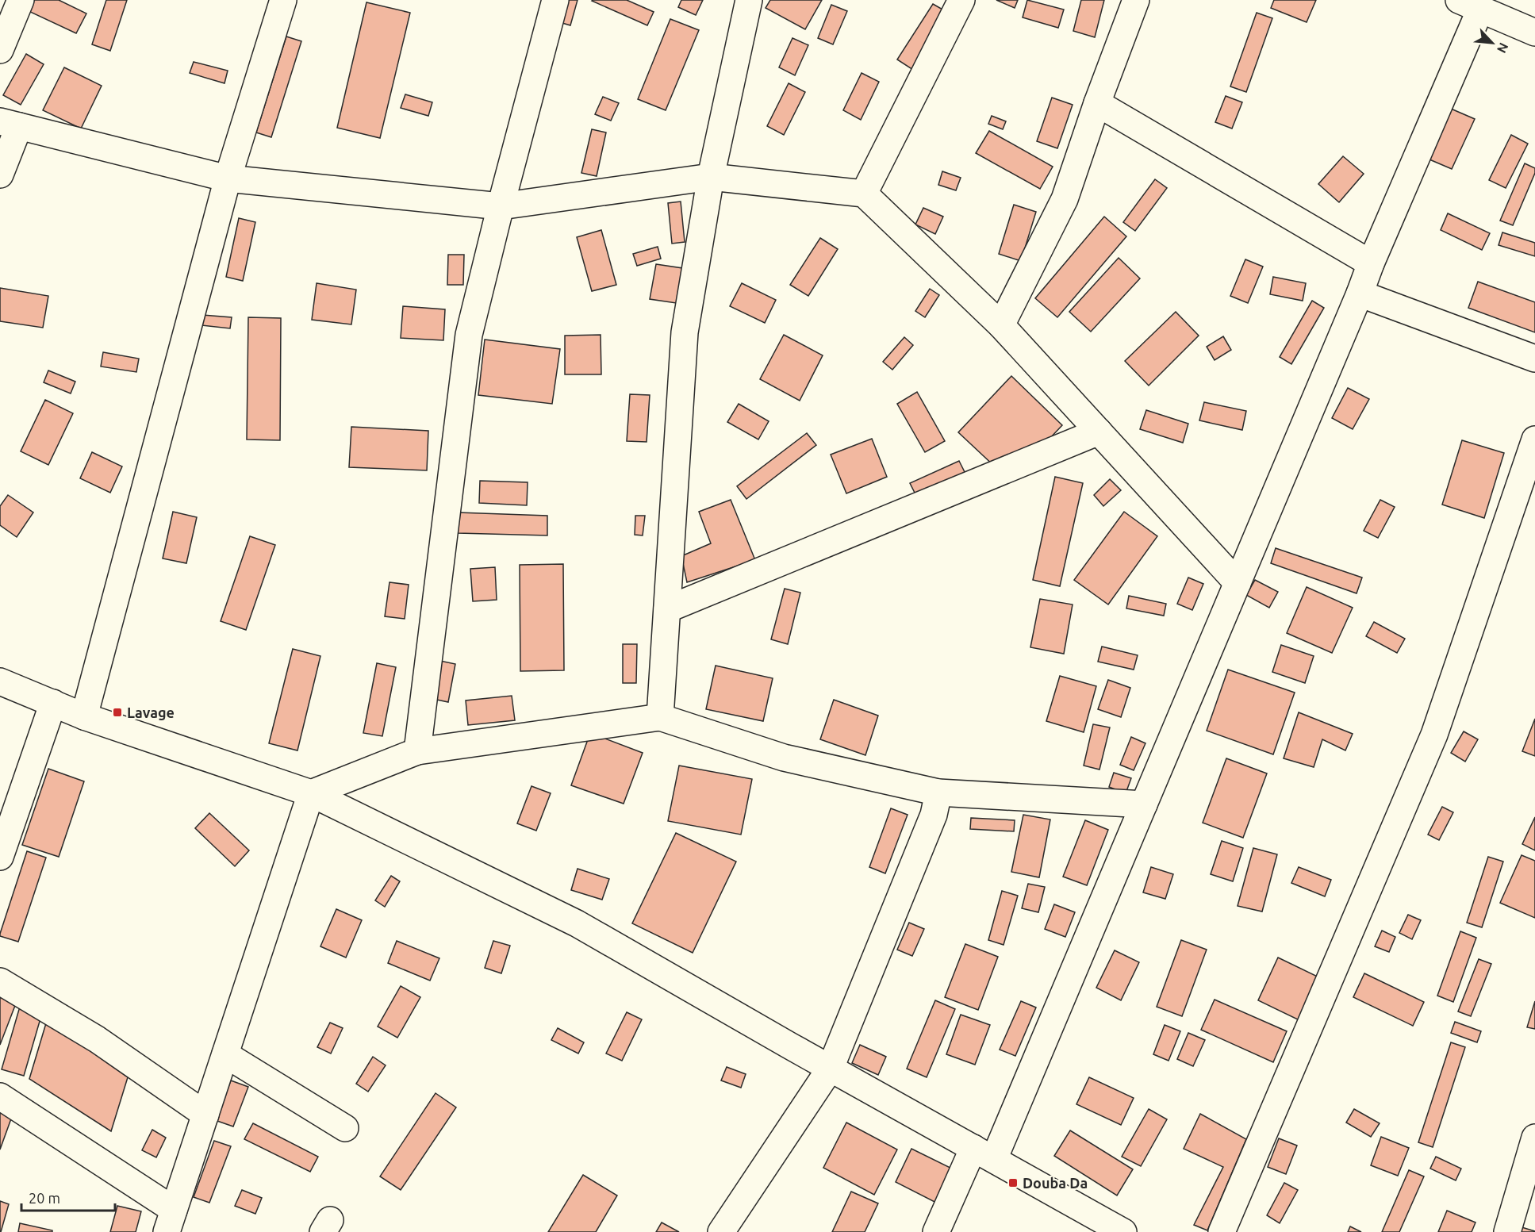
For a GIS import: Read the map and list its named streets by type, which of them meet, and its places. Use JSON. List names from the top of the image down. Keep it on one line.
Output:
{"places":{"transit":["Lavage","Douba Da"]},"scale_bar":"20 m","north":"bottom right"}
